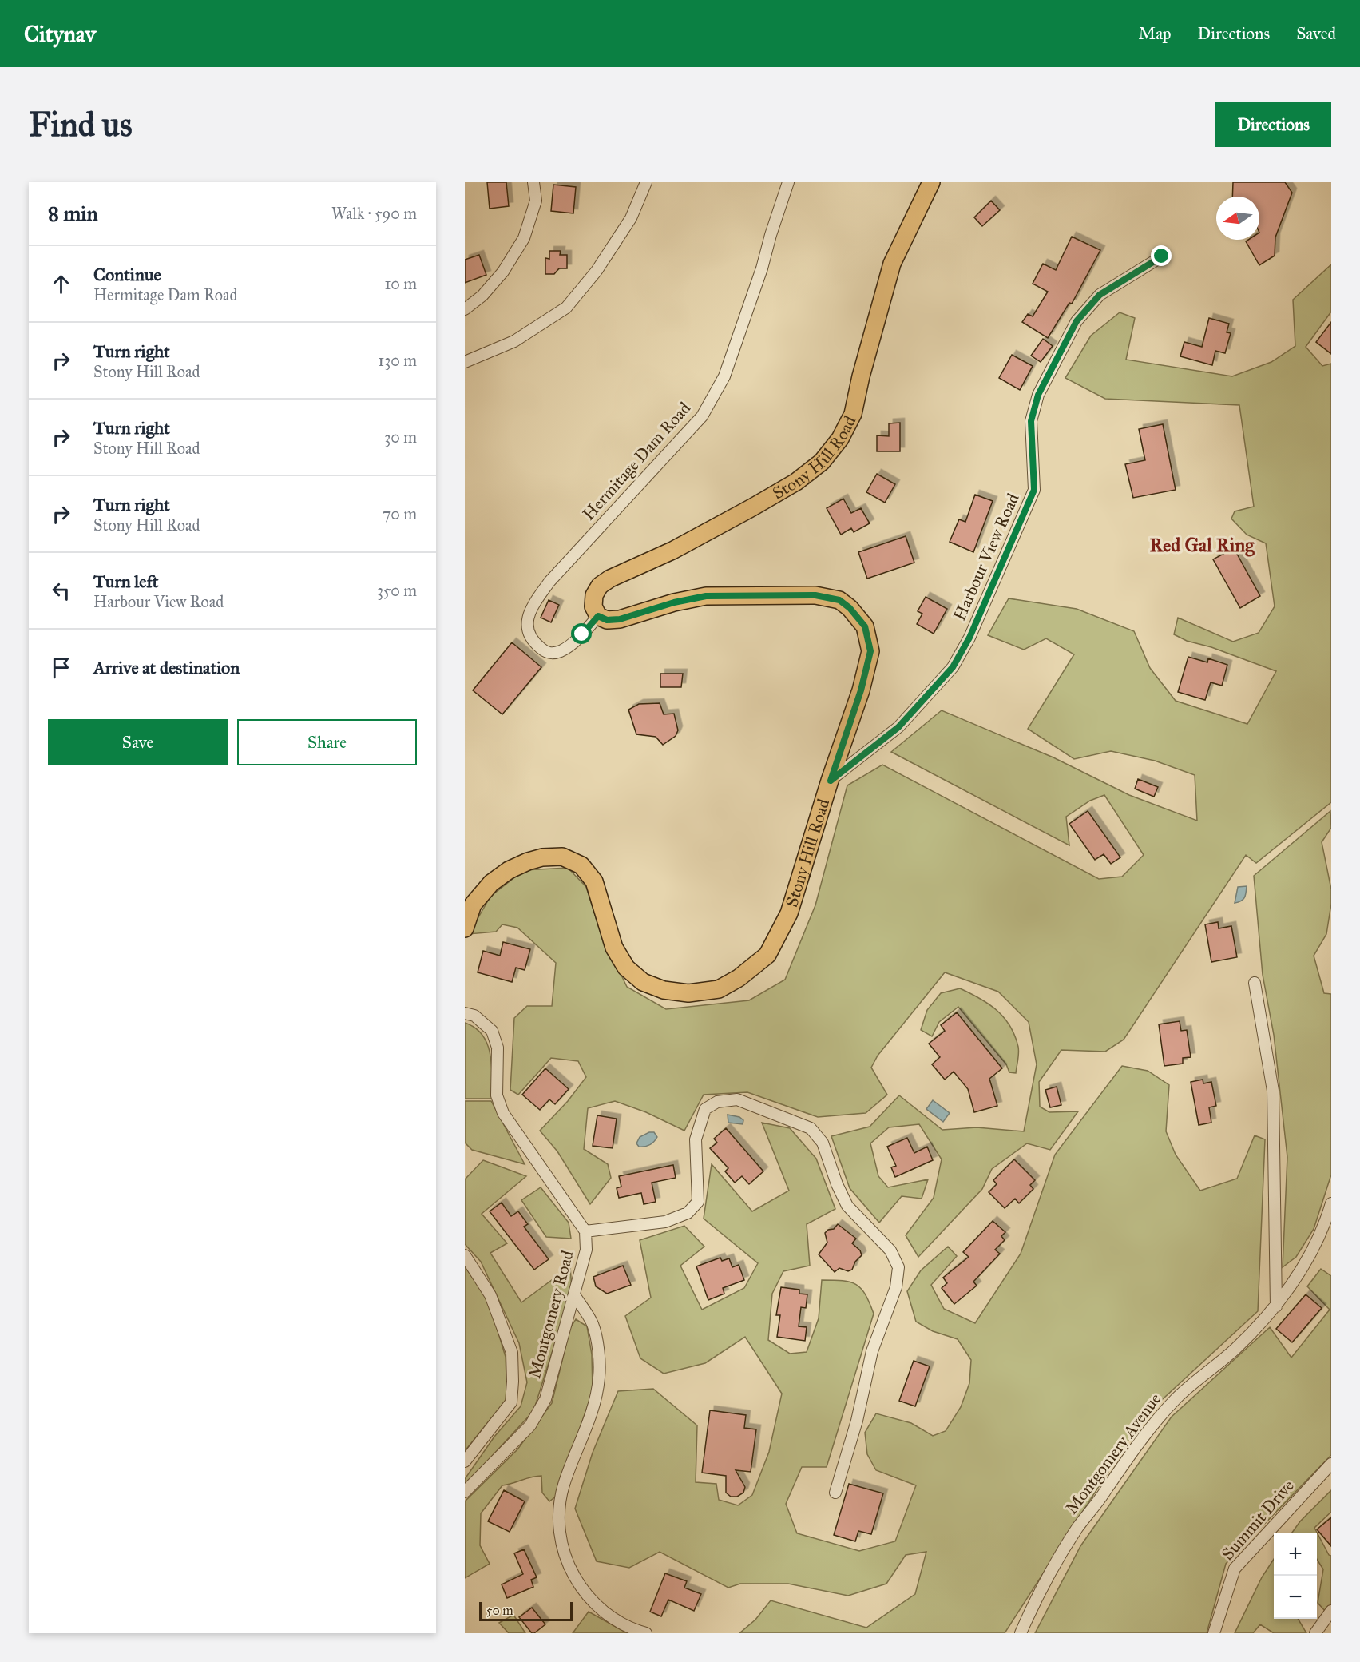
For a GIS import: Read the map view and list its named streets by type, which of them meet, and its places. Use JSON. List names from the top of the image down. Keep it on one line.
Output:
{"streets":{"main road":["Stony Hill Road"],"street":["Hermitage Dam Road","Harbour View Road","Montgomery Road","Montgomery Avenue","Summit Drive"]},"crossings":[["Stony Hill Road","Hermitage Dam Road"],["Stony Hill Road","Harbour View Road"]],"districts":["Red Gal Ring"],"scale_bar":"50 m","north":"left","page":{"header":"Citynav","nav":["Map","Directions","Saved"],"buttons":["Directions",["Save","Share"]],"title":"Find us","heading":["8 min","Walk · 590 m"],"list":[["Continue","Hermitage Dam Road","10 m"],["Turn right","Stony Hill Road","130 m"],["Turn right","Stony Hill Road","30 m"],["Turn right","Stony Hill Road","70 m"],["Turn left","Harbour View Road","350 m"],"Arrive at destination"],"map_buttons":["+","−"],"scale":"50 m"}}
